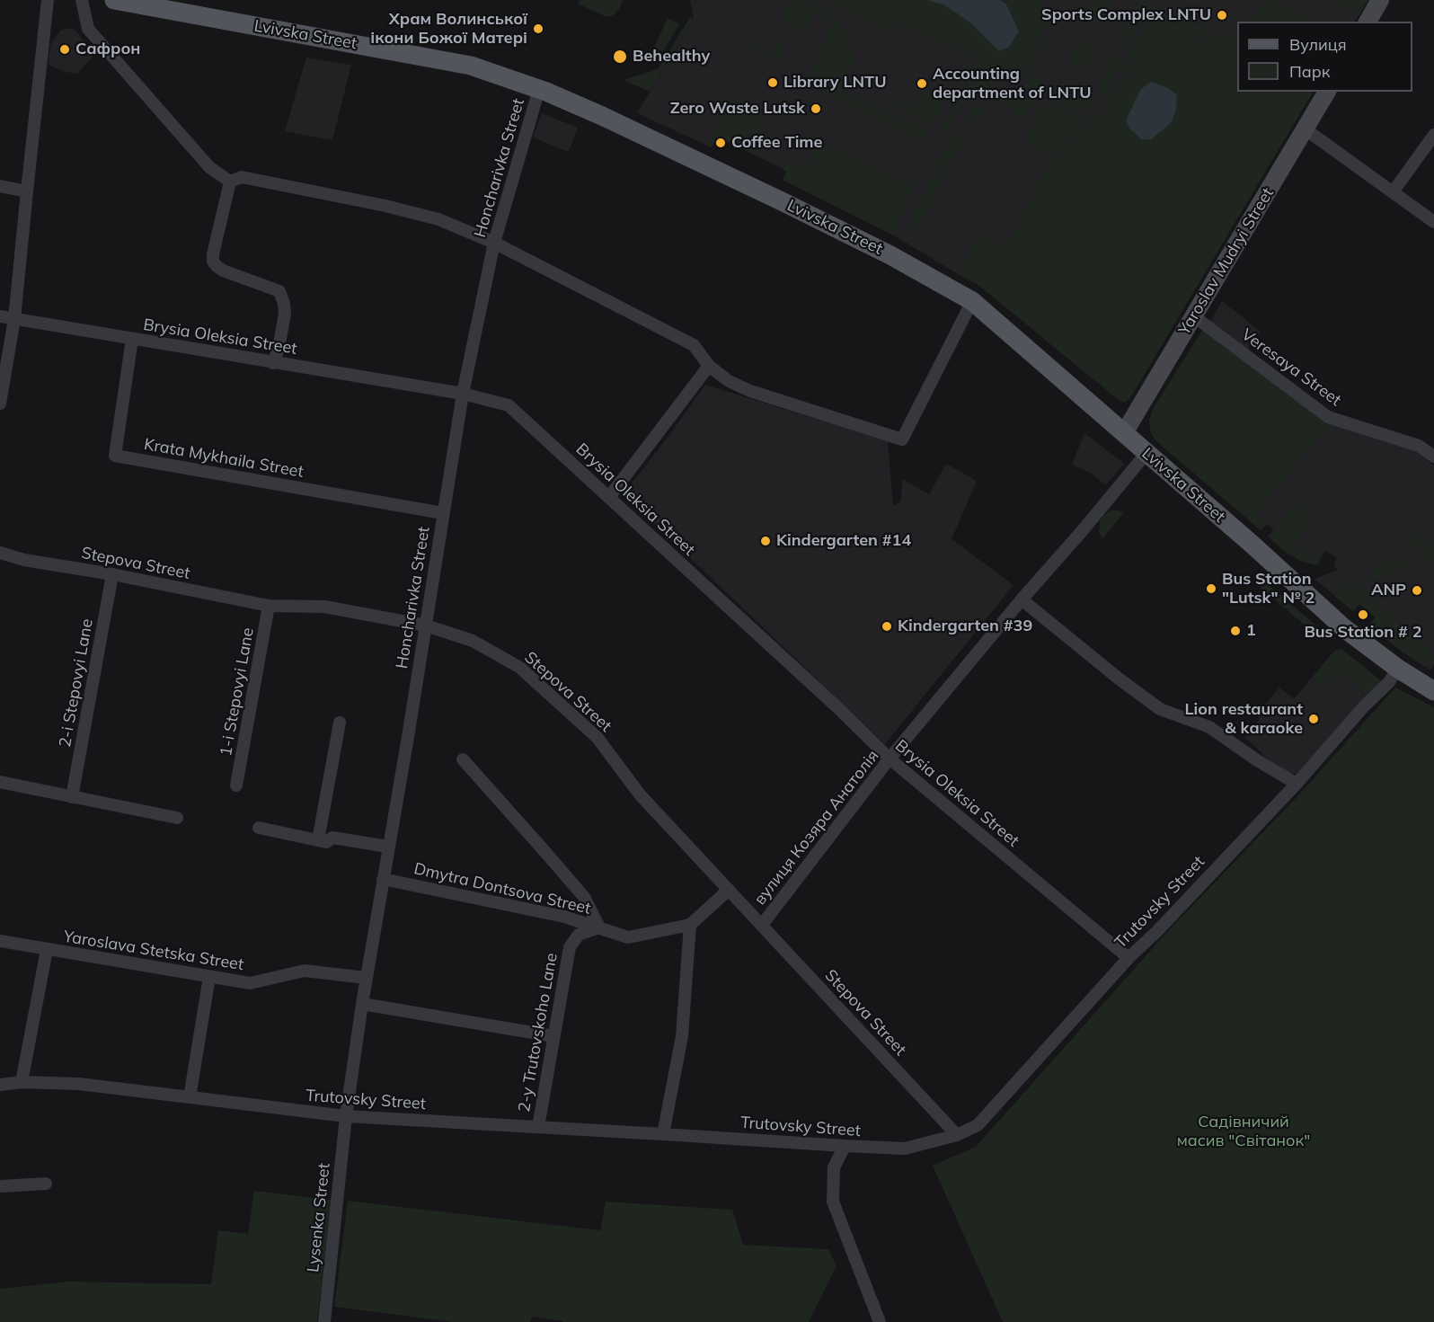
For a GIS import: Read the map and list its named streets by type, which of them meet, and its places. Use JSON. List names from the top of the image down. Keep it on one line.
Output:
{"streets":{"main road":["Lvivska Street","Yaroslav Mudryi Street"],"street":["Honcharivka Street","Brysia Oleksia Street","Veresaya Street","Krata Mykhaila Street","Stepova Street","2-i Stepovyi Lane","1-i Stepovyi Lane","вулиця Козяра Анатолія","Dmytra Dontsova Street","Trutovsky Street","Yaroslava Stetska Street","2-y Trutovskoho Lane","Lysenka Street"]},"crossings":[["Lvivska Street","Honcharivka Street"],["Lvivska Street","Yaroslav Mudryi Street"],["Lvivska Street","вулиця Козяра Анатолія"],["Lvivska Street","Trutovsky Street"],["Honcharivka Street","Brysia Oleksia Street"],["Honcharivka Street","Krata Mykhaila Street"],["Honcharivka Street","Stepova Street"],["Honcharivka Street","Dmytra Dontsova Street"],["Honcharivka Street","Trutovsky Street"],["Honcharivka Street","Yaroslava Stetska Street"],["Honcharivka Street","Lysenka Street"],["Yaroslav Mudryi Street","Veresaya Street"],["Brysia Oleksia Street","Krata Mykhaila Street"],["Brysia Oleksia Street","вулиця Козяра Анатолія"],["Brysia Oleksia Street","Trutovsky Street"],["Stepova Street","2-i Stepovyi Lane"],["Stepova Street","1-i Stepovyi Lane"],["Stepova Street","вулиця Козяра Анатолія"],["Stepova Street","Trutovsky Street"],["Dmytra Dontsova Street","2-y Trutovskoho Lane"],["Trutovsky Street","2-y Trutovskoho Lane"],["Trutovsky Street","Lysenka Street"]],"parks":["Садівничий масив \"Світанок\""],"places":["Sports Complex LNTU","Храм Волинської ікони Божої Матері","Сафрон","Behealthy","Library LNTU","Accounting department of LNTU","Zero Waste Lutsk","Coffee Time","Kindergarten #14","Bus Station \"Lutsk\" № 2","ANP","Bus Station # 2","Kindergarten #39","1","Lion restaurant & karaoke"],"legend":["Вулиця","Парк"]}
